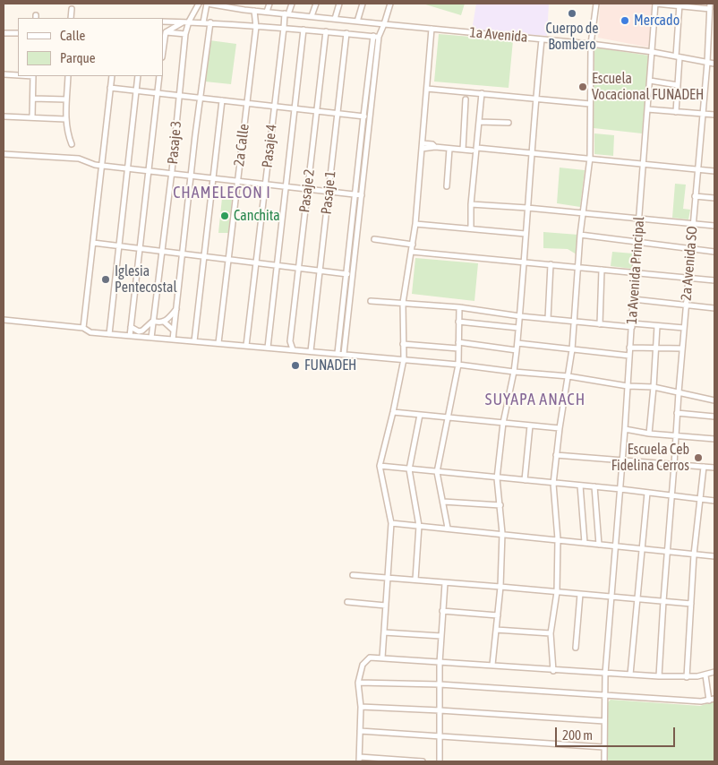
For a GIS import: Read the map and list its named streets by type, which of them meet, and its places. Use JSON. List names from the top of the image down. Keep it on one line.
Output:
{"streets":{"street":["1a Avenida","Pasaje 3","2a Calle","Pasaje 4","Pasaje 2","Pasaje 1","2a Avenida SO","1a Avenida Principal"]},"crossings":[["1a Avenida","2a Calle"],["1a Avenida","Pasaje 4"],["1a Avenida","2a Avenida SO"],["1a Avenida","1a Avenida Principal"]],"districts":["CHAMELECON I","SUYAPA ANACH"],"places":["Cuerpo de Bombero","Mercado","Escuela Vocacional FUNADEH","Canchita","Iglesia Pentecostal","FUNADEH","Escuela Ceb Fidelina Cerros"],"legend":["Calle","Parque"],"scale_bar":"200 m"}
